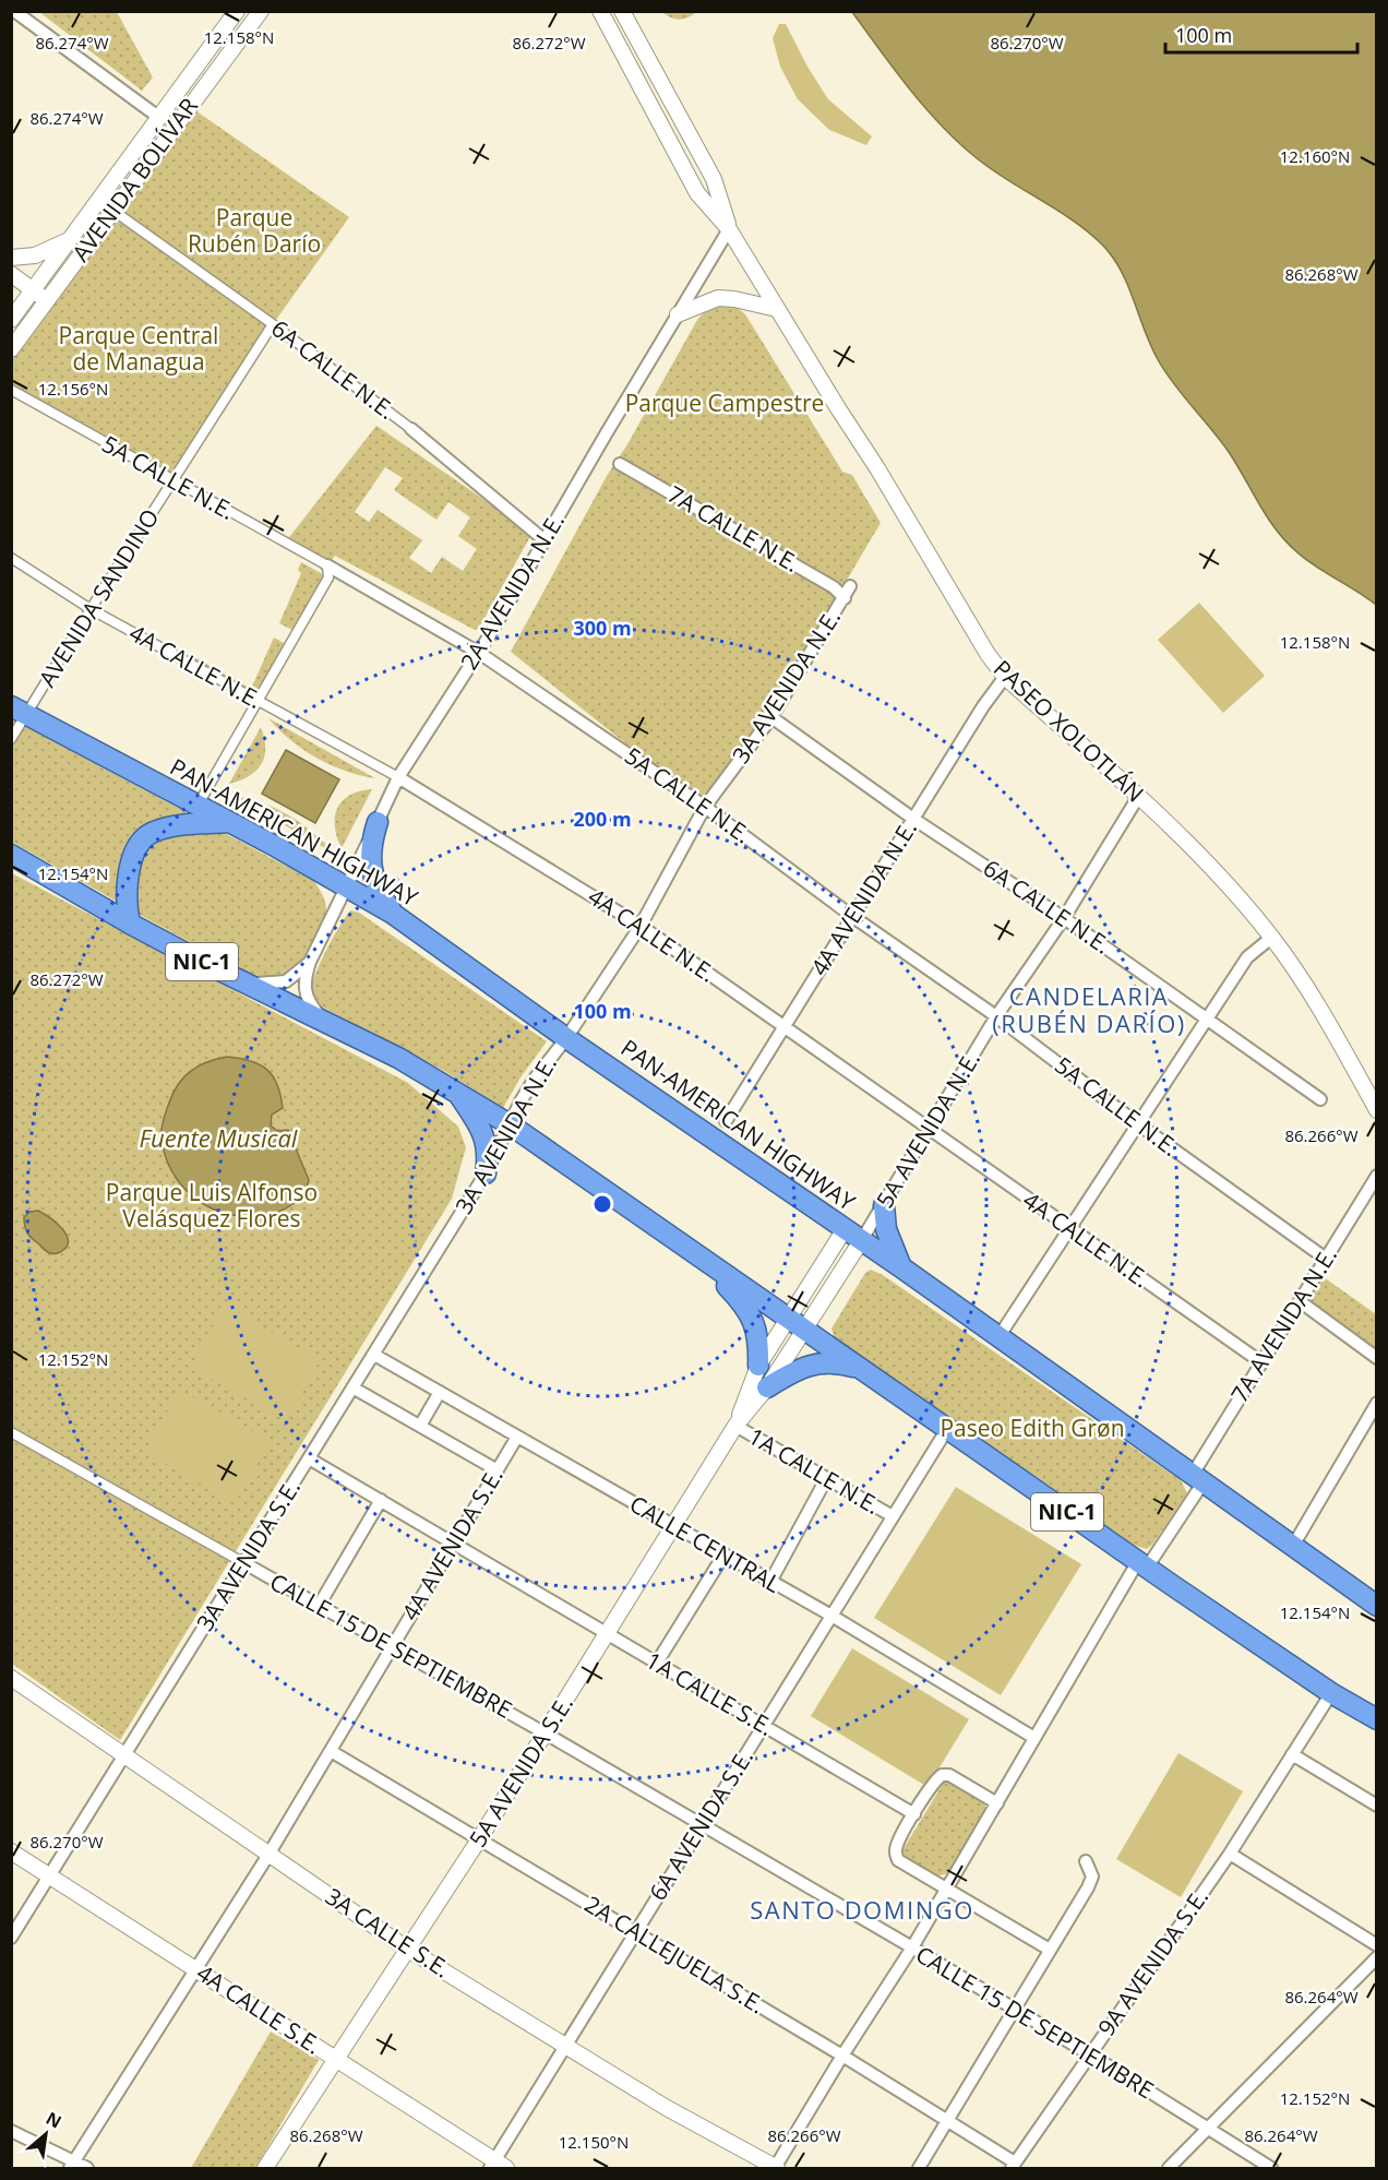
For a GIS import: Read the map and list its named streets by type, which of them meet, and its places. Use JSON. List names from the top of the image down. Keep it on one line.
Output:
{"streets":{"highway":["PAN-AMERICAN HIGHWAY","NIC-1"],"street":["AVENIDA BOLÍVAR","6A CALLE N.E.","5A CALLE N.E.","7A CALLE N.E.","2A AVENIDA N.E.","AVENIDA SANDINO","4A CALLE N.E.","3A AVENIDA N.E.","PASEO XOLOTLÁN","4A AVENIDA N.E.","5A AVENIDA N.E.","7A AVENIDA N.E.","1A CALLE N.E.","4A AVENIDA S.E.","CALLE CENTRAL","3A AVENIDA S.E.","CALLE 15 DE SEPTIEMBRE","1A CALLE S.E.","5A AVENIDA S.E.","6A AVENIDA S.E.","3A CALLE S.E.","2A CALLEJUELA S.E.","9A AVENIDA S.E.","4A CALLE S.E."]},"crossings":[["AVENIDA BOLÍVAR","6A CALLE N.E."],["6A CALLE N.E.","2A AVENIDA N.E."],["6A CALLE N.E.","AVENIDA SANDINO"],["6A CALLE N.E.","3A AVENIDA N.E."],["6A CALLE N.E.","4A AVENIDA N.E."],["6A CALLE N.E.","5A AVENIDA N.E."],["5A CALLE N.E.","2A AVENIDA N.E."],["5A CALLE N.E.","AVENIDA SANDINO"],["5A CALLE N.E.","3A AVENIDA N.E."],["5A CALLE N.E.","4A AVENIDA N.E."],["5A CALLE N.E.","5A AVENIDA N.E."],["5A CALLE N.E.","7A AVENIDA N.E."],["7A CALLE N.E.","3A AVENIDA N.E."],["2A AVENIDA N.E.","4A CALLE N.E."],["2A AVENIDA N.E.","PASEO XOLOTLÁN"],["2A AVENIDA N.E.","PAN-AMERICAN HIGHWAY"],["2A AVENIDA N.E.","NIC-1"],["AVENIDA SANDINO","4A CALLE N.E."],["4A CALLE N.E.","3A AVENIDA N.E."],["4A CALLE N.E.","4A AVENIDA N.E."],["4A CALLE N.E.","5A AVENIDA N.E."],["4A CALLE N.E.","7A AVENIDA N.E."],["3A AVENIDA N.E.","PAN-AMERICAN HIGHWAY"],["3A AVENIDA N.E.","NIC-1"],["3A AVENIDA N.E.","CALLE CENTRAL"],["3A AVENIDA N.E.","3A AVENIDA S.E."],["PASEO XOLOTLÁN","4A AVENIDA N.E."],["PASEO XOLOTLÁN","5A AVENIDA N.E."],["PAN-AMERICAN HIGHWAY","NIC-1"],["PAN-AMERICAN HIGHWAY","5A AVENIDA N.E."],["PAN-AMERICAN HIGHWAY","7A AVENIDA N.E."],["NIC-1","5A AVENIDA N.E."],["NIC-1","7A AVENIDA N.E."],["NIC-1","6A AVENIDA S.E."],["NIC-1","9A AVENIDA S.E."],["5A AVENIDA N.E.","1A CALLE N.E."],["5A AVENIDA N.E.","CALLE CENTRAL"],["5A AVENIDA N.E.","5A AVENIDA S.E."],["7A AVENIDA N.E.","CALLE CENTRAL"],["7A AVENIDA N.E.","CALLE 15 DE SEPTIEMBRE"],["7A AVENIDA N.E.","3A CALLE S.E."],["7A AVENIDA N.E.","2A CALLEJUELA S.E."],["1A CALLE N.E.","6A AVENIDA S.E."],["4A AVENIDA S.E.","CALLE CENTRAL"],["4A AVENIDA S.E.","CALLE 15 DE SEPTIEMBRE"],["4A AVENIDA S.E.","1A CALLE S.E."],["4A AVENIDA S.E.","3A CALLE S.E."],["4A AVENIDA S.E.","2A CALLEJUELA S.E."],["CALLE CENTRAL","3A AVENIDA S.E."],["CALLE CENTRAL","5A AVENIDA S.E."],["CALLE CENTRAL","6A AVENIDA S.E."],["3A AVENIDA S.E.","CALLE 15 DE SEPTIEMBRE"],["3A AVENIDA S.E.","1A CALLE S.E."],["3A AVENIDA S.E.","3A CALLE S.E."],["CALLE 15 DE SEPTIEMBRE","5A AVENIDA S.E."],["CALLE 15 DE SEPTIEMBRE","6A AVENIDA S.E."],["CALLE 15 DE SEPTIEMBRE","9A AVENIDA S.E."],["1A CALLE S.E.","5A AVENIDA S.E."],["1A CALLE S.E.","6A AVENIDA S.E."],["5A AVENIDA S.E.","3A CALLE S.E."],["5A AVENIDA S.E.","2A CALLEJUELA S.E."],["6A AVENIDA S.E.","3A CALLE S.E."],["6A AVENIDA S.E.","2A CALLEJUELA S.E."],["6A AVENIDA S.E.","4A CALLE S.E."],["2A CALLEJUELA S.E.","9A AVENIDA S.E."]],"districts":["CANDELARIA (RUBÉN DARÍO)","SANTO DOMINGO"],"water":["Fuente Musical"],"parks":["Parque Rubén Darío","Parque Central de Managua","Parque Campestre","Parque Luis Alfonso Velásquez Flores","Paseo Edith Grøn"],"scale_bar":"100 m","north":"top right","coordinates":["12.158°N","86.274°W","86.272°W","86.270°W","12.160°N","86.268°W","12.156°N","12.154°N","86.266°W","12.152°N","86.264°W","12.150°N"],"rings":["300 m","200 m","100 m"]}
